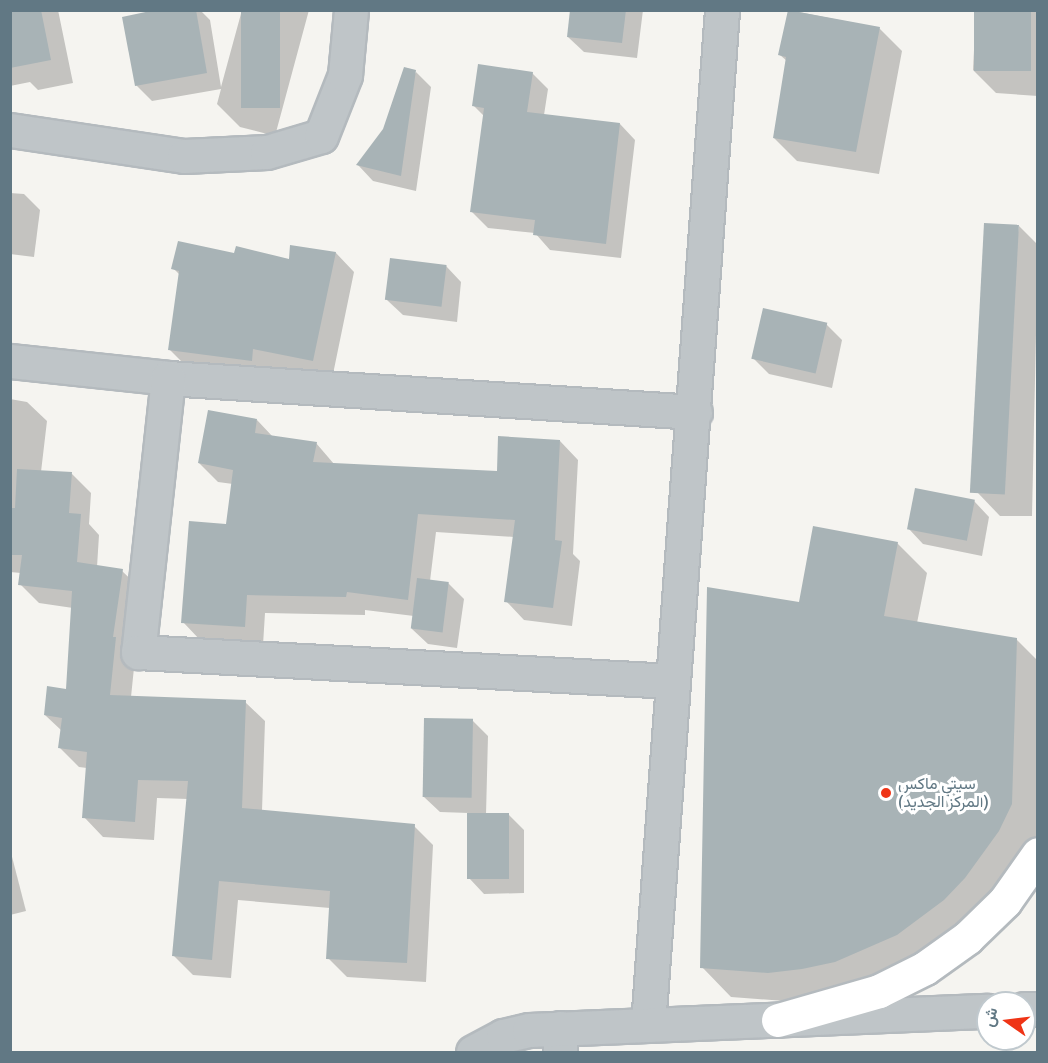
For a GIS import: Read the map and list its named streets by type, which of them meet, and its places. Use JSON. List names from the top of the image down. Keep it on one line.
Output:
{"places":["سيتي ماكس (المركز الجديد)"],"north":"left"}
